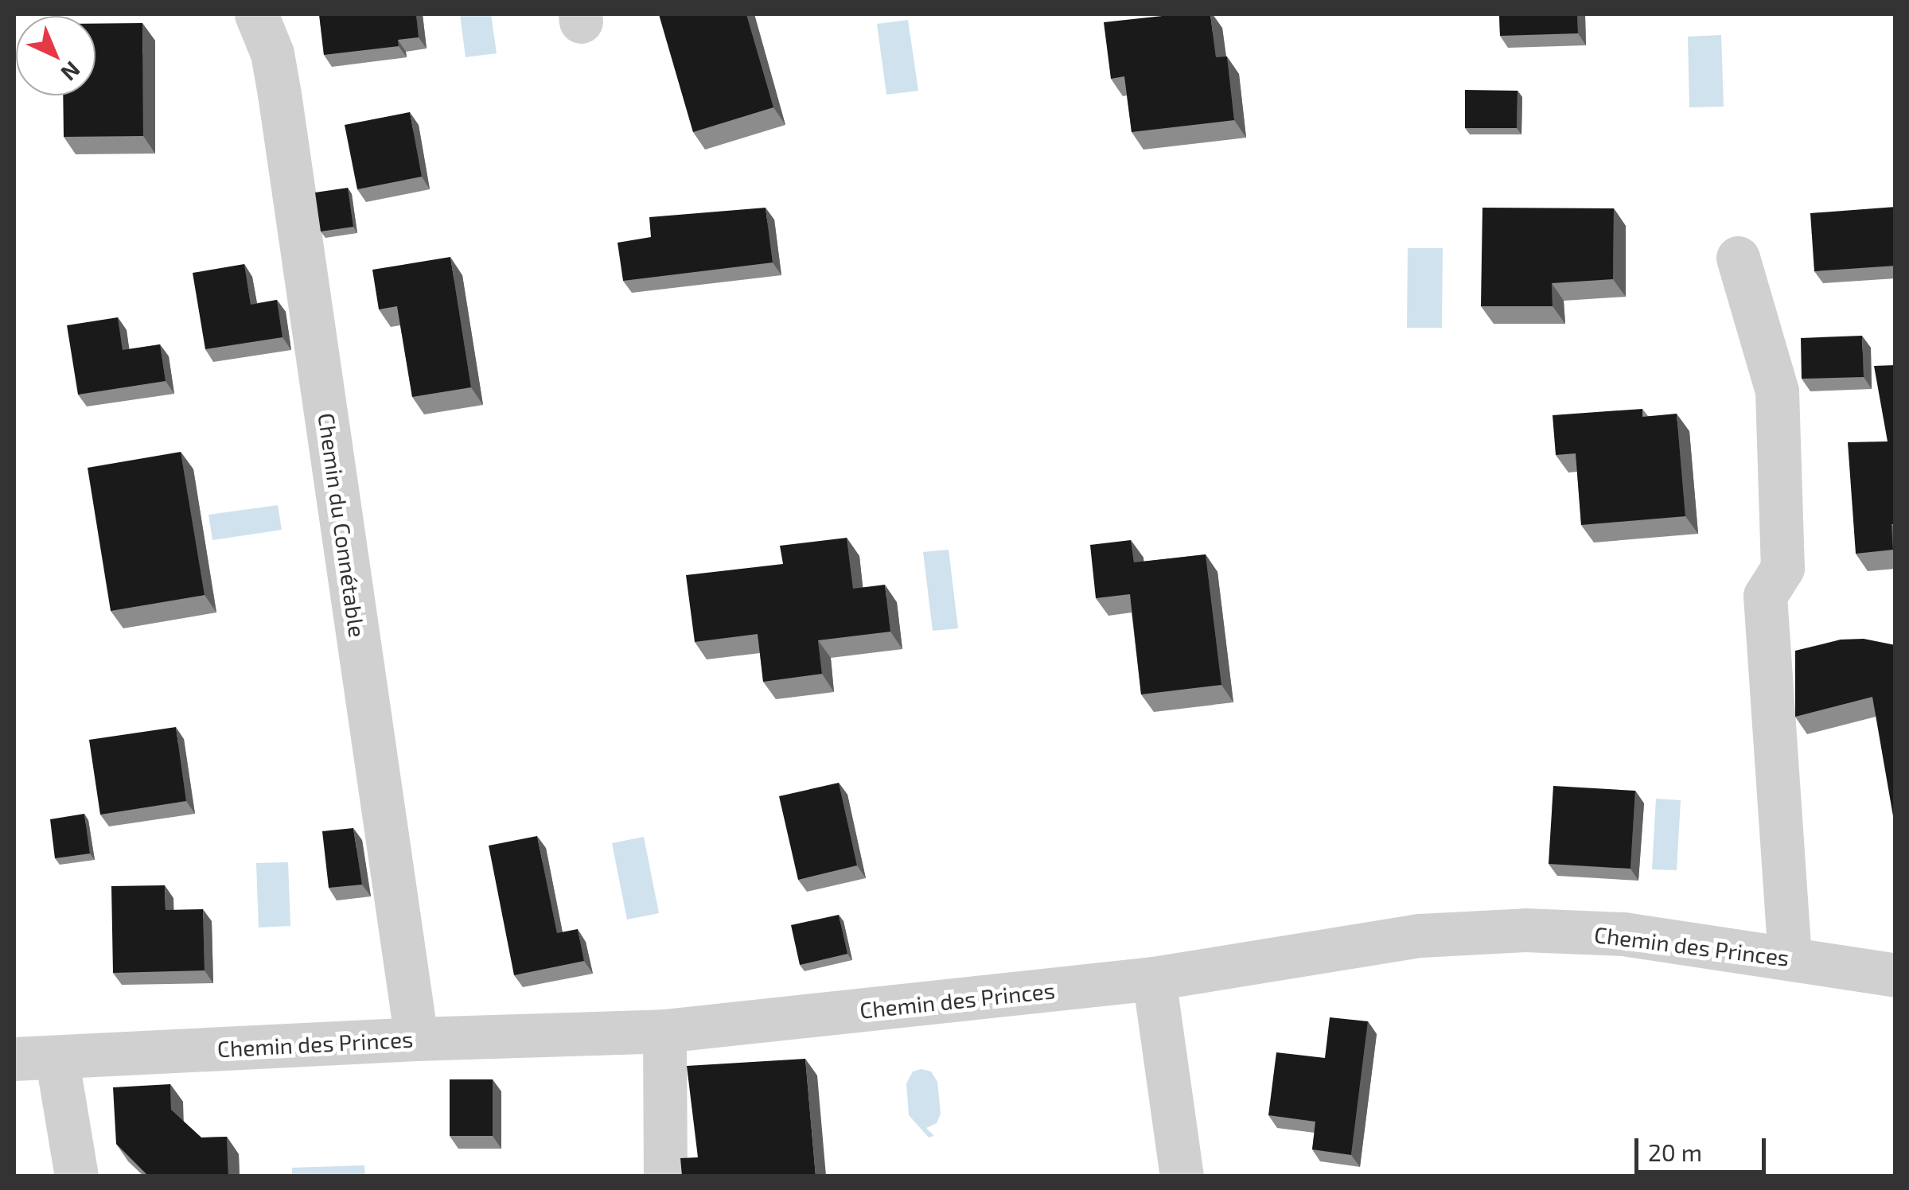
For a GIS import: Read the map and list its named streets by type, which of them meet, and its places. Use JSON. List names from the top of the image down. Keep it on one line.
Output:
{"streets":{"street":["Chemin du Connétable","Chemin des Princes"]},"crossings":[["Chemin du Connétable","Chemin des Princes"]],"scale_bar":"20 m","north":"bottom right"}
